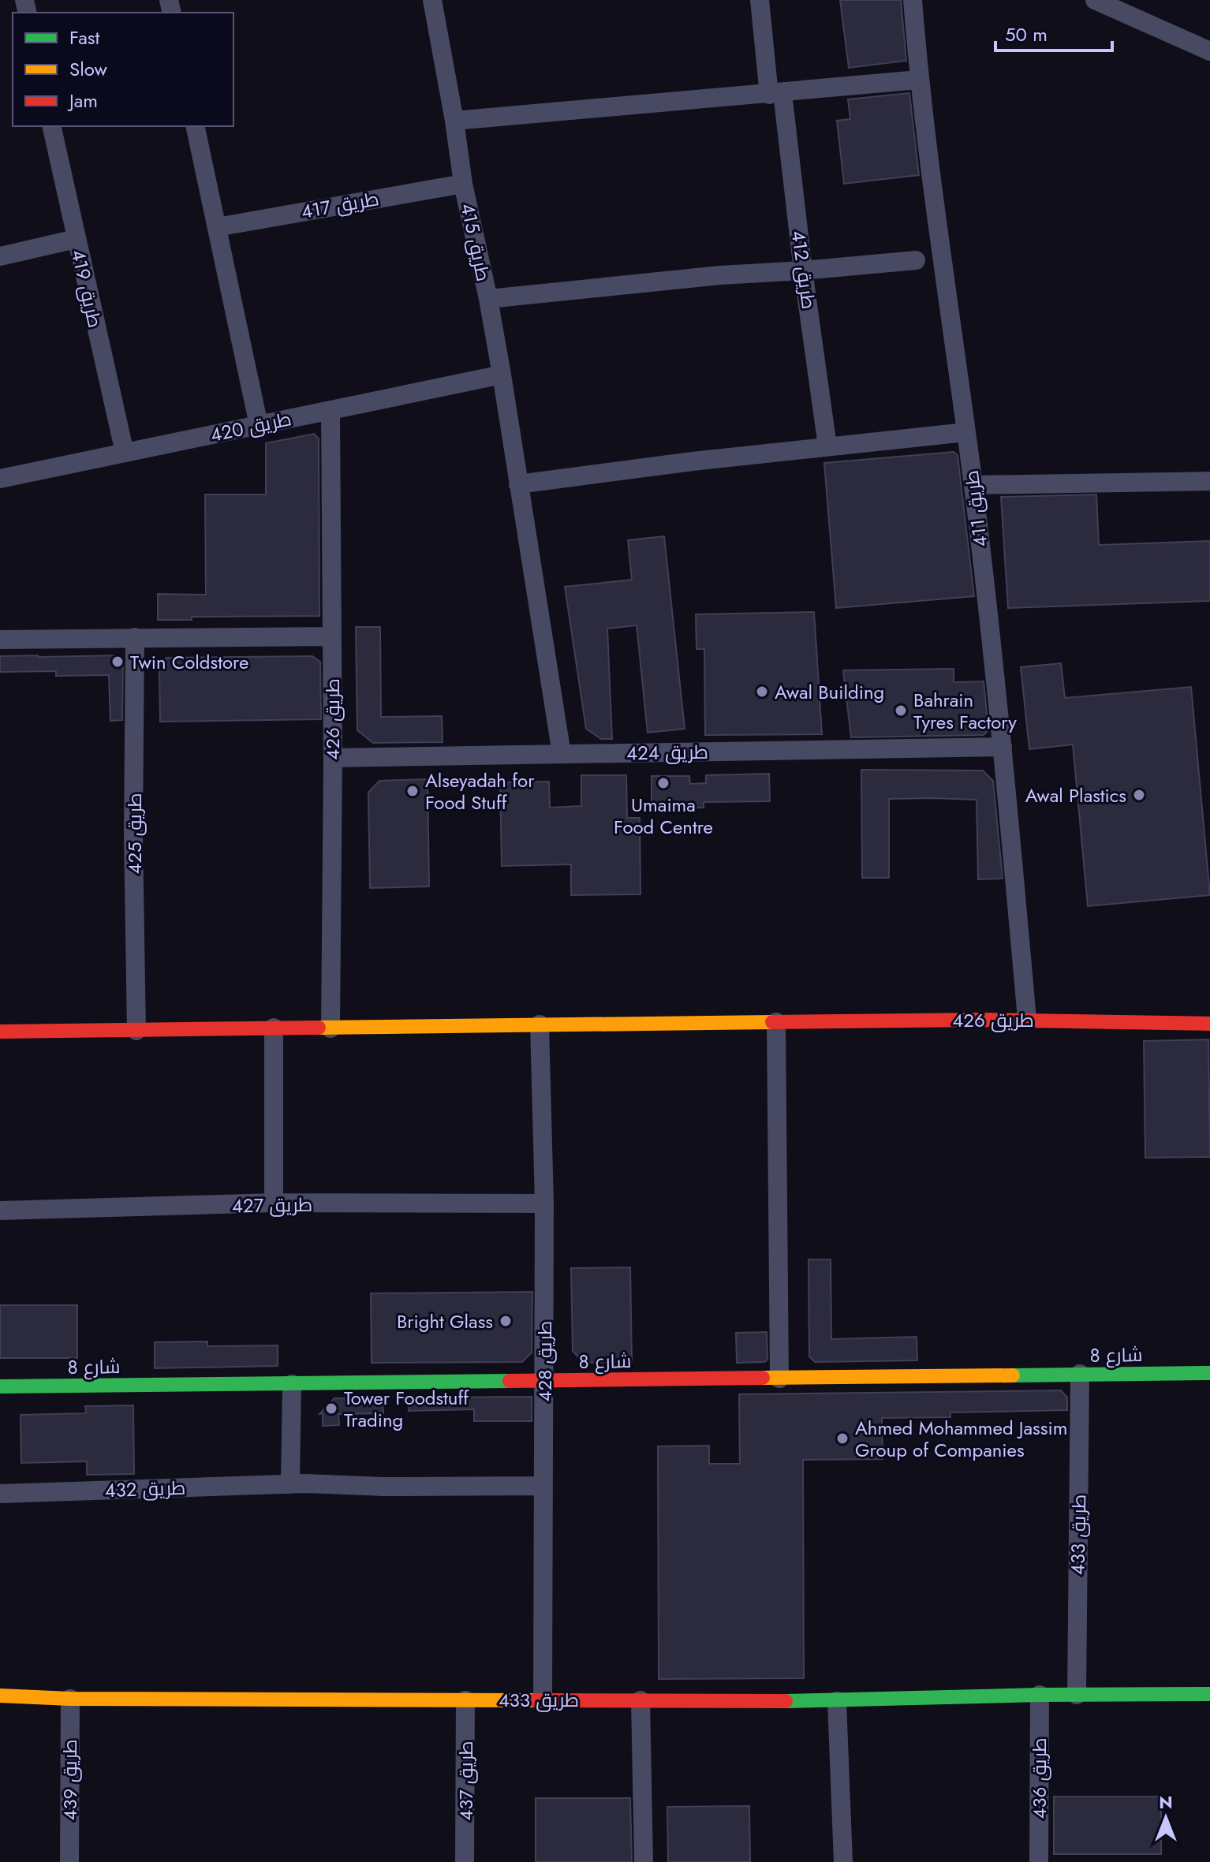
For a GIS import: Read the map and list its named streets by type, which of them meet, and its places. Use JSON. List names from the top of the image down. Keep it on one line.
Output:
{"streets":{"street":["طريق 417","طريق 415","طريق 412","طريق 419","طريق 420","طريق 411","طريق 426","طريق 424","طريق 425","طريق 427","شارع 8","طريق 428","طريق 432","طريق 433","طريق 436","طريق 439","طريق 437"]},"crossings":[["طريق 417","طريق 415"],["طريق 415","طريق 420"],["طريق 415","طريق 424"],["طريق 419","طريق 420"],["طريق 420","طريق 426"],["طريق 411","طريق 426"],["طريق 411","طريق 424"],["طريق 426","طريق 424"],["طريق 426","طريق 425"],["طريق 426","طريق 428"],["طريق 427","طريق 428"],["شارع 8","طريق 428"],["شارع 8","طريق 433"],["طريق 428","طريق 432"],["طريق 428","طريق 433"],["طريق 433","طريق 436"],["طريق 433","طريق 439"],["طريق 433","طريق 437"]],"places":["Twin Coldstore","Awal Building","Bahrain Tyres Factory","Umaima Food Centre","Alseyadah for Food Stuff","Awal Plastics","Bright Glass","Tower Foodstuff Trading","Ahmed Mohammed Jassim Group of Companies"],"legend":["Fast","Slow","Jam"],"scale_bar":"50 m","north":"top"}
